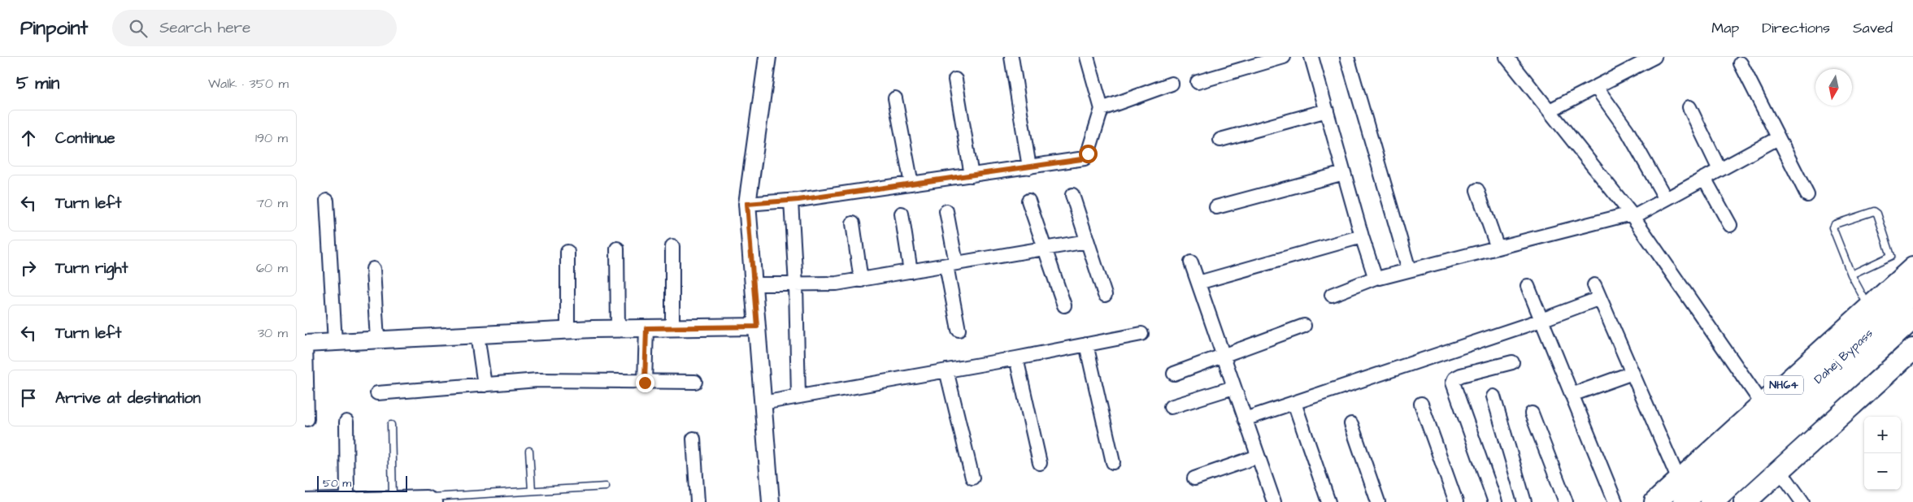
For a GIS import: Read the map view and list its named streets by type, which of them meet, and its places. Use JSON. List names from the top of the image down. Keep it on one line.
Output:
{"streets":{"highway":["Dahej Bypass","NH64"]},"scale_bar":"50 m","north":"bottom","page":{"header":"Pinpoint","search":"Search here","nav":["Map","Directions","Saved"],"heading":["5 min","Walk · 350 m"],"list":[["Continue","190 m"],["Turn left","70 m"],["Turn right","60 m"],["Turn left","30 m"],"Arrive at destination"],"map_buttons":["+","−"],"scale":"50 m"}}
